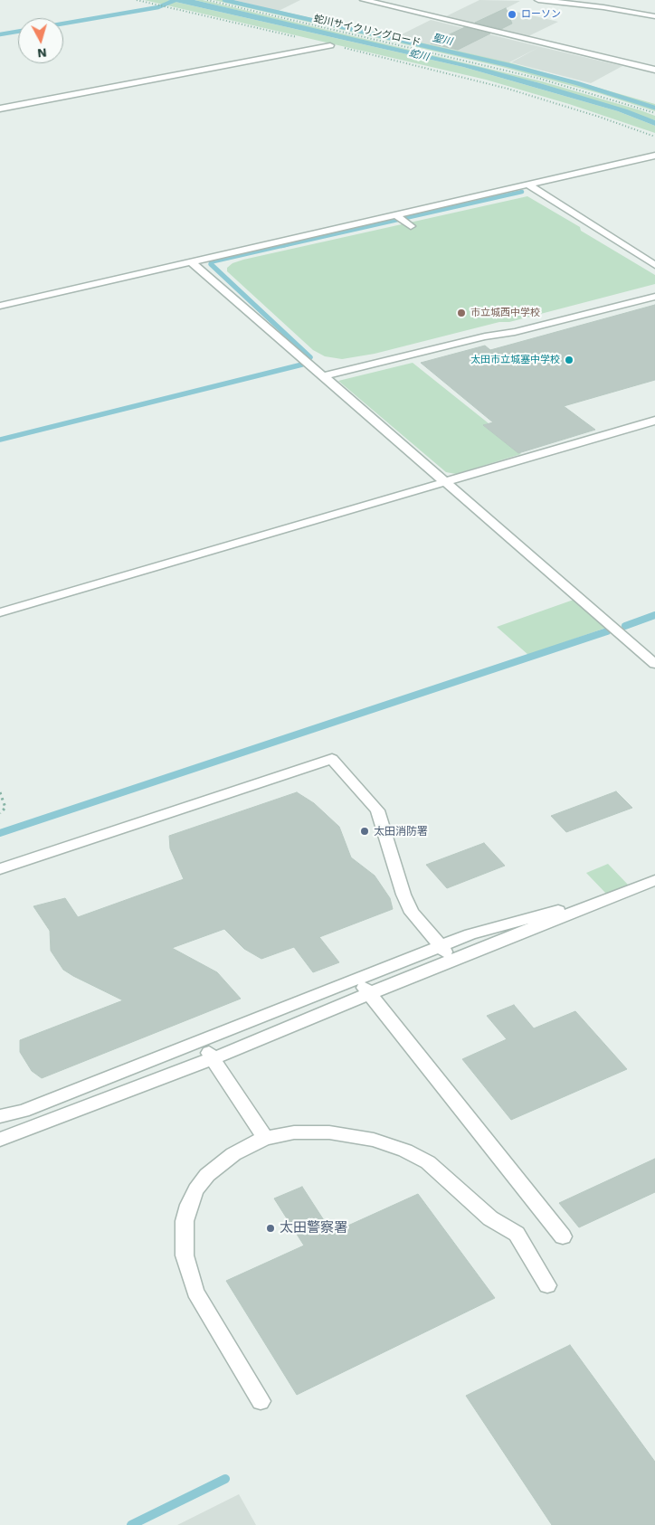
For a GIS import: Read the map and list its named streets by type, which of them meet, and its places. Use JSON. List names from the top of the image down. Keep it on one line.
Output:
{"streets":{"path":["蛇川サイクリングロード"]},"water":["聖川","蛇川"],"places":["ローソン","市立城西中学校","太田市立城塞中学校","太田消防署","太田警察署"],"north":"bottom"}
